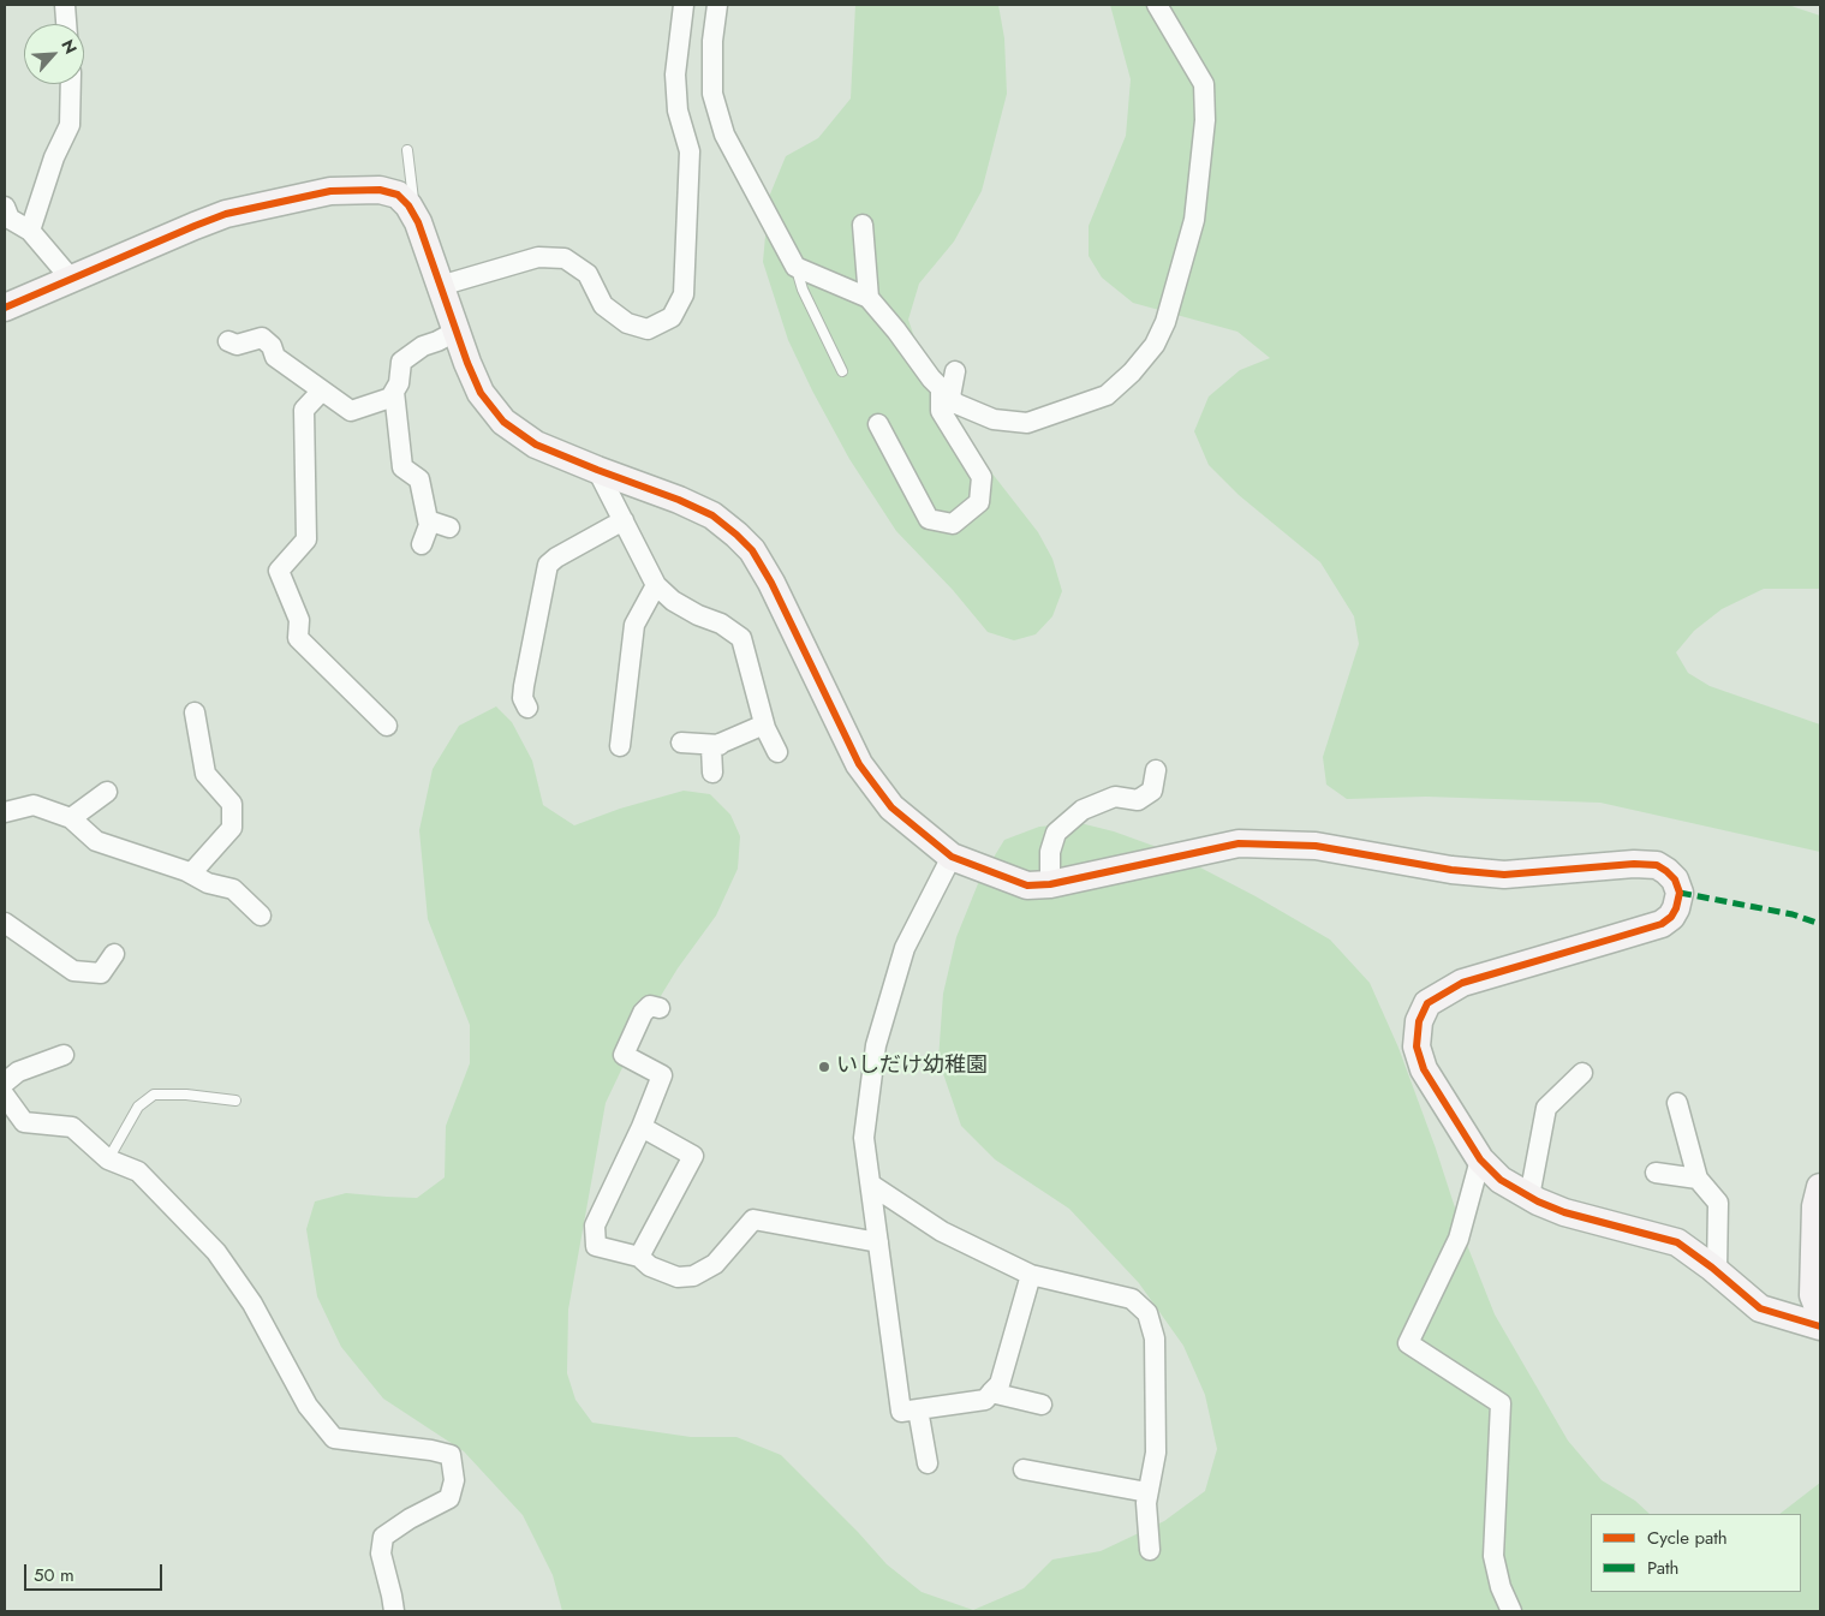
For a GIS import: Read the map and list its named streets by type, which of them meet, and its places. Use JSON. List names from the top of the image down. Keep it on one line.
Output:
{"places":["いしだけ幼稚園"],"legend":["Cycle path","Path"],"scale_bar":"50 m","north":"top right"}
